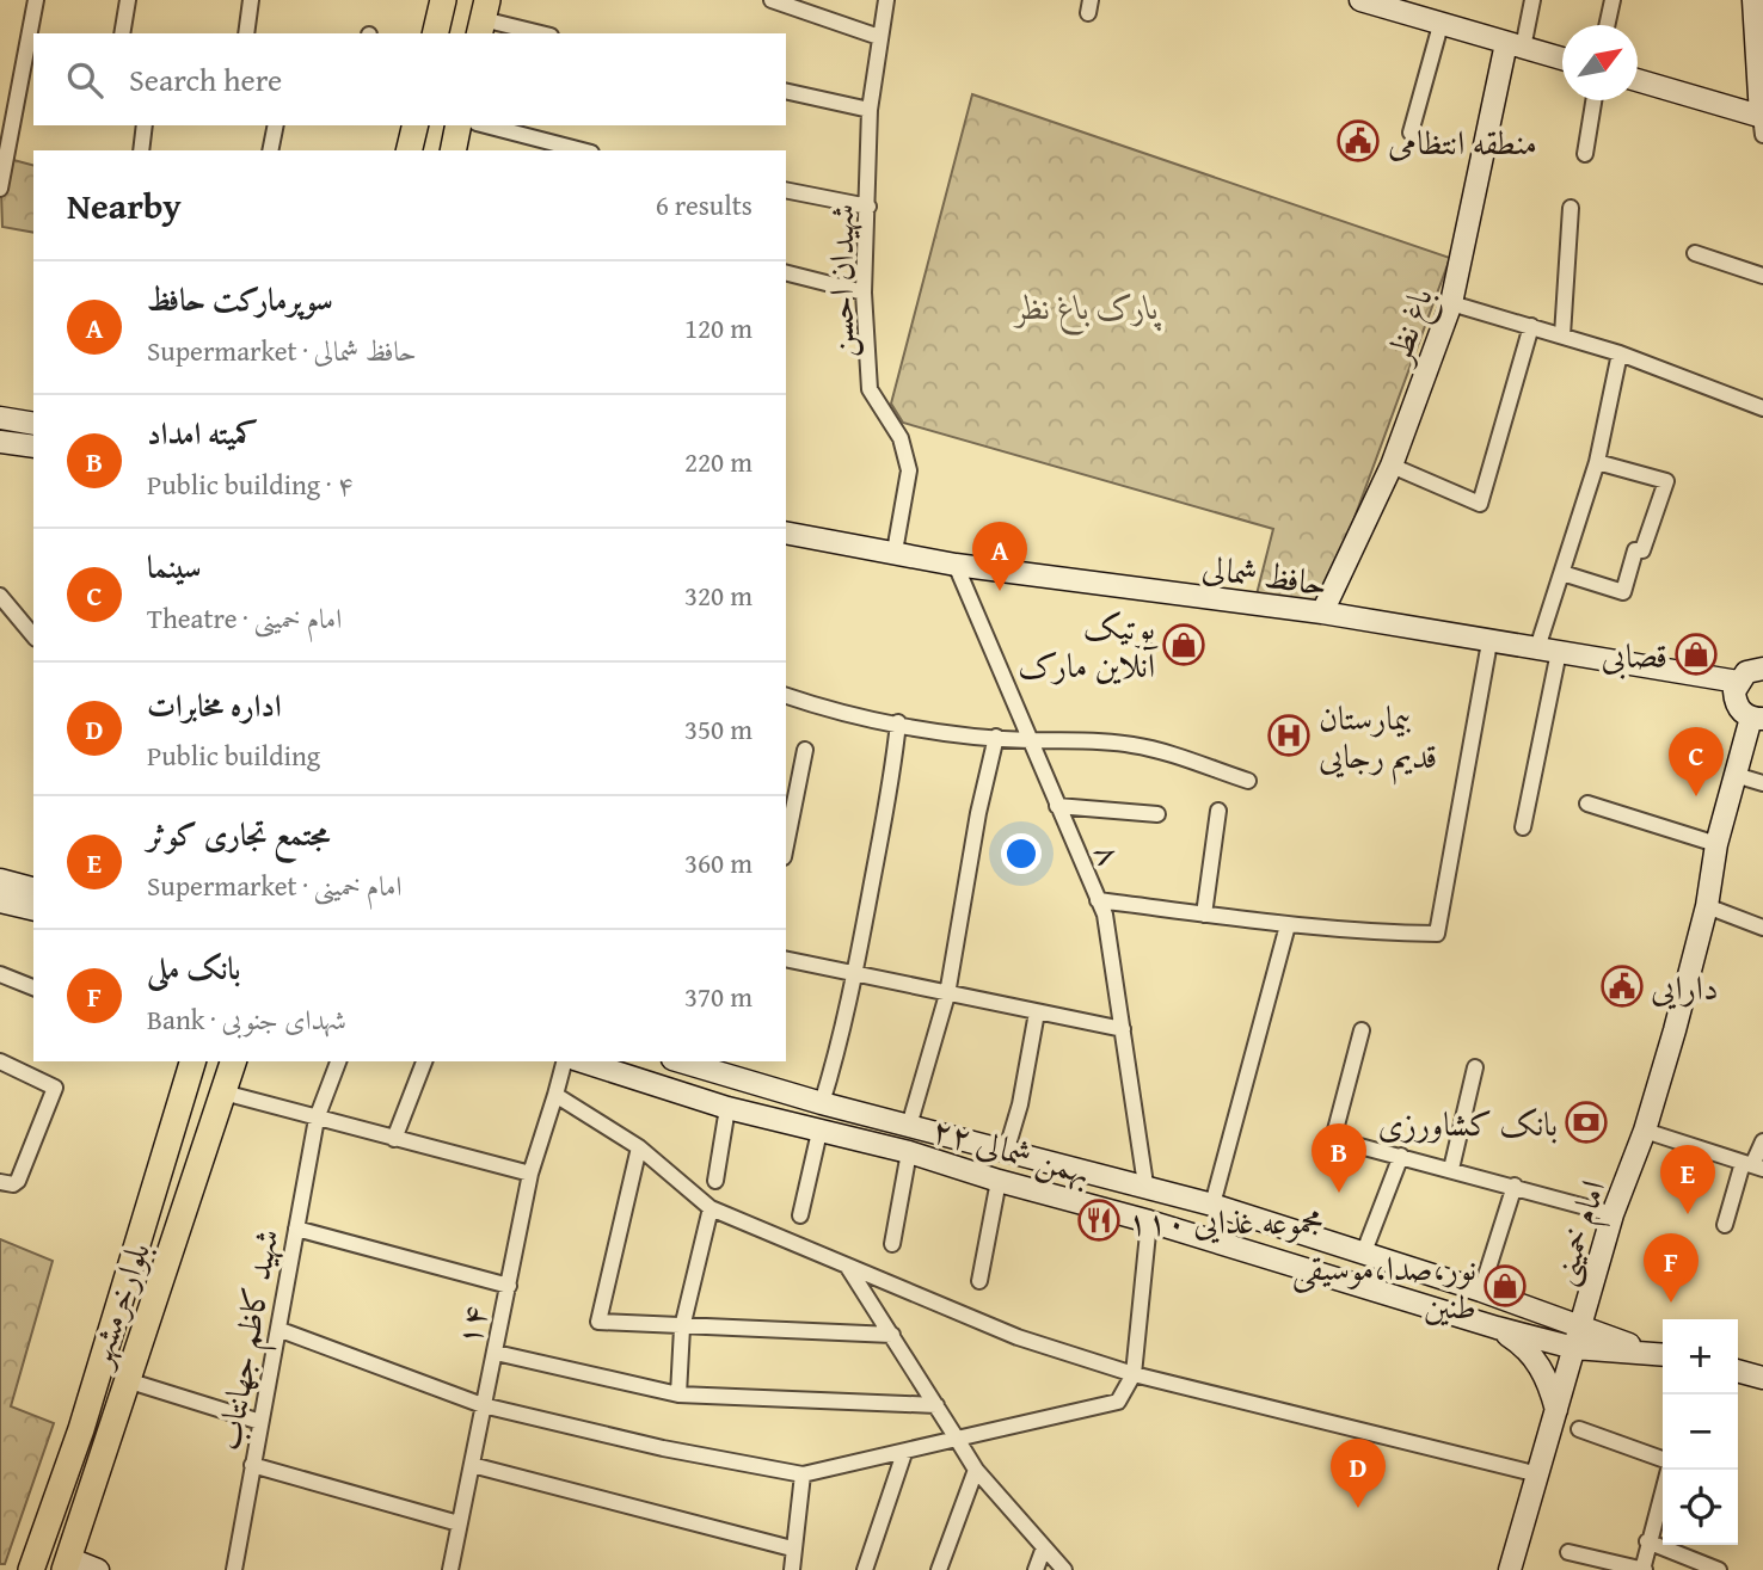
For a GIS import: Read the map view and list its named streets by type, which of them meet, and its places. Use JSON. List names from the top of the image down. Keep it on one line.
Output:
{"streets":{"main road":["باغ نظر","حافظ شمالی","۲۲ بهمن شمالی","امام خمینی","بلوارخرمشهر"],"street":["شهیدان احسن","۸","۱۴","شهید کاظم جهانتاب"]},"crossings":[["شهیدان احسن","حافظ شمالی"],["باغ نظر","حافظ شمالی"],["حافظ شمالی","۸"],["۸","۲۲ بهمن شمالی"],["۲۲ بهمن شمالی","امام خمینی"]],"parks":["پارک باغ نظر"],"places":{"public building":["منطقه انتظامی","دارایی"],"shop":["بوتیک آنلاین مارک","قصابی","نور،صدا،موسیقی طنین"],"hospital":["بیمارستان قدیم رجایی"],"bank":["بانک کشاورزی"],"restaurant":["مجموعه غذایی ۱۱۰"]},"north":"top right","page":{"search":"Search here","heading":["Nearby","6 results"],"list":[{"mark":"A","name":"سوپرمارکت حافظ","note":"Supermarket · حافظ شمالی","value":"120 m"},{"mark":"B","name":"کمیته امداد","note":"Public building · ۴","value":"220 m"},{"mark":"C","name":"سینما","note":"Theatre · امام خمینی","value":"320 m"},{"mark":"D","name":"اداره مخابرات","note":"Public building","value":"350 m"},{"mark":"E","name":"مجتمع تجاری کوثر","note":"Supermarket · امام خمینی","value":"360 m"},{"mark":"F","name":"بانک ملی","note":"Bank · شهدای جنوبی","value":"370 m"}],"pins":["A","C","B","E","F","D"],"map_buttons":["+","−"]}}
